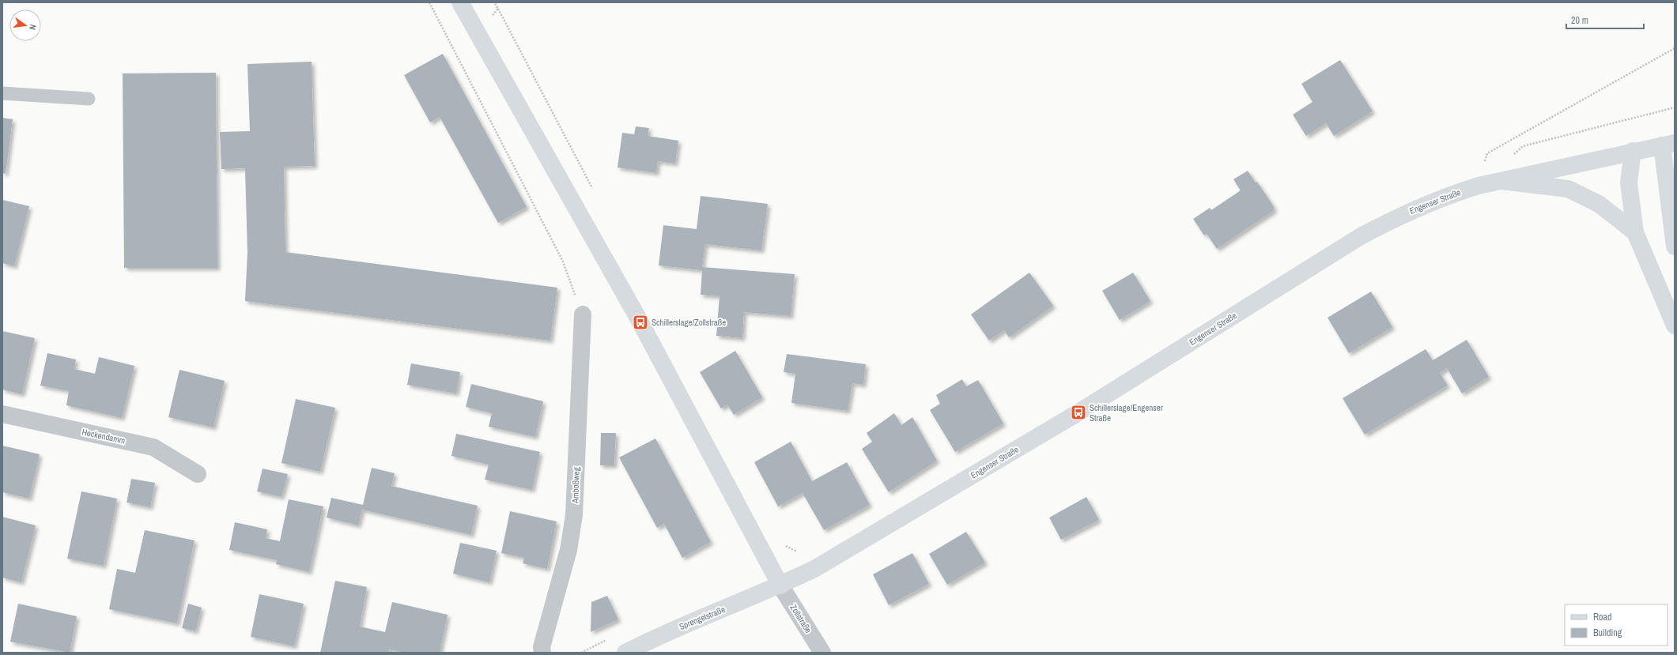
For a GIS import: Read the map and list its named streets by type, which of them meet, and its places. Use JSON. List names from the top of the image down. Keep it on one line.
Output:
{"streets":{"main road":["Engenser Straße","Sprengelstraße"],"street":["Heckendamm","Amboßweg","Zollstraße"]},"crossings":[["Engenser Straße","Sprengelstraße"],["Engenser Straße","Zollstraße"],["Sprengelstraße","Zollstraße"]],"places":{"bus stop":["Schillerslage/Zollstraße","Schillerslage/Engenser Straße"]},"legend":["Road","Building"],"scale_bar":"20 m","north":"right"}
